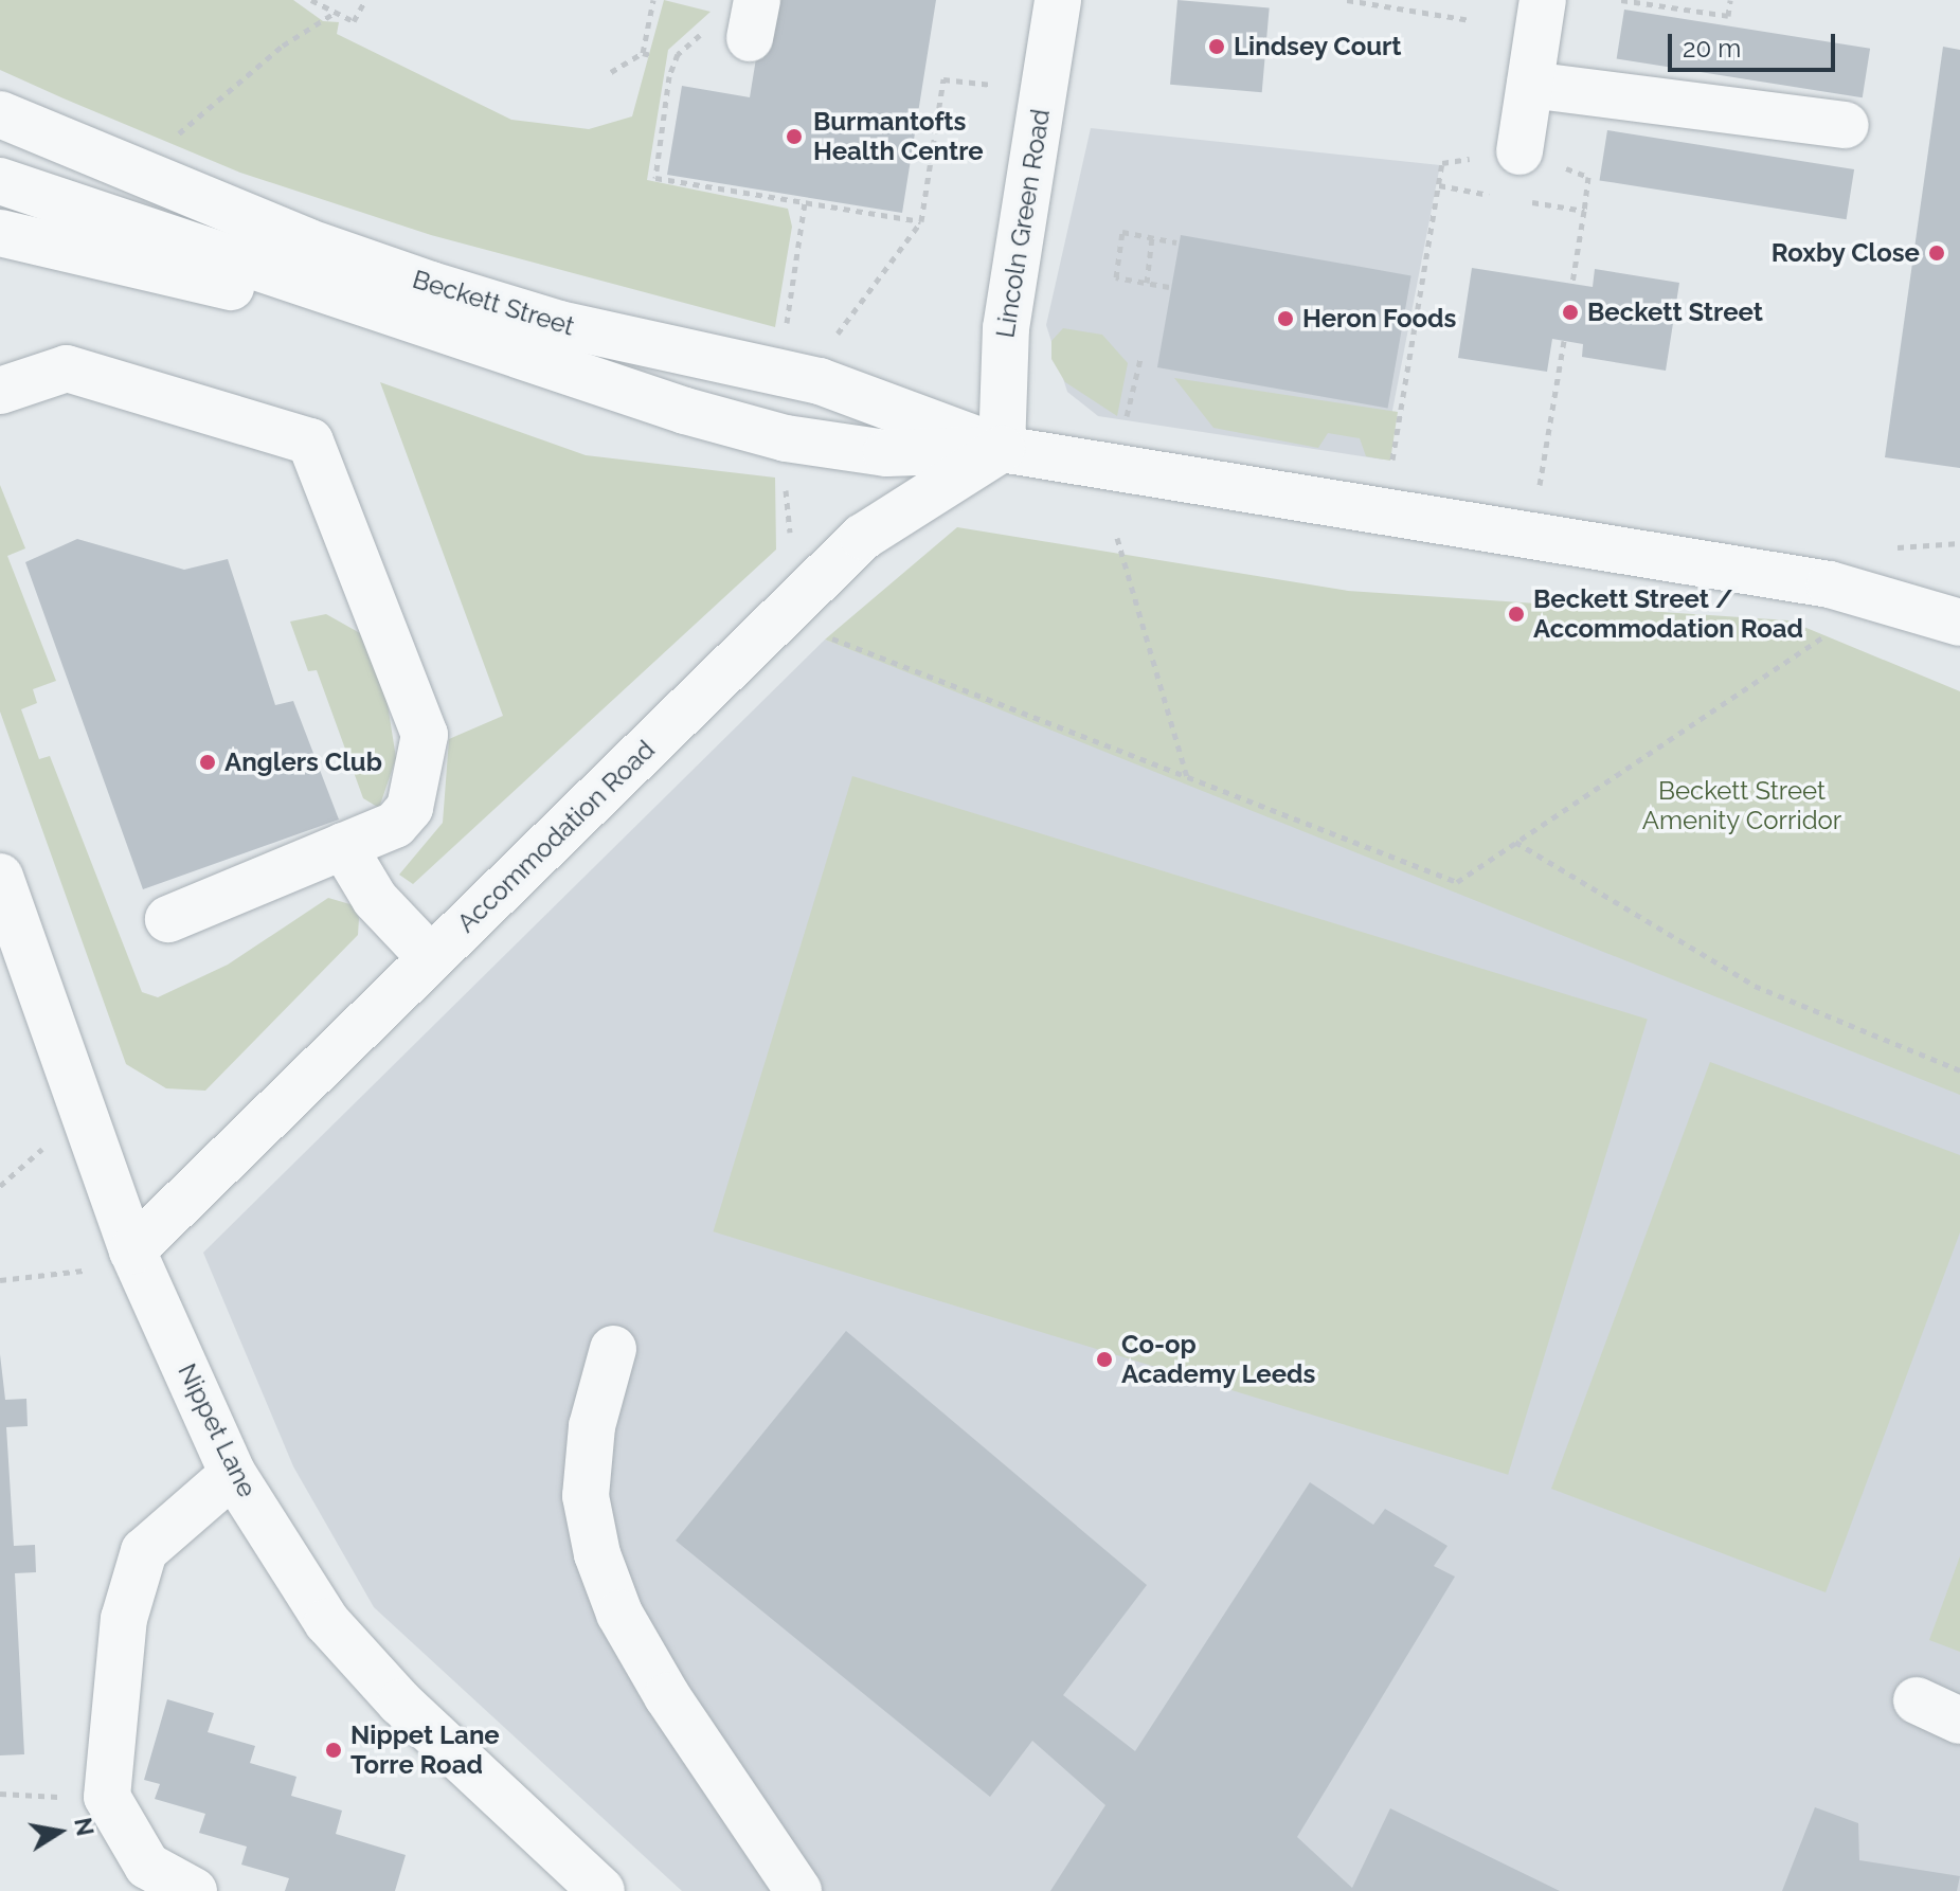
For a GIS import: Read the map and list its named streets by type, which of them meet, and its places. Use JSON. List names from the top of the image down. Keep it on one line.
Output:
{"streets":{"street":["Lincoln Green Road","Beckett Street","Accommodation Road","Nippet Lane"]},"crossings":[["Lincoln Green Road","Beckett Street"],["Lincoln Green Road","Accommodation Road"],["Beckett Street","Accommodation Road"],["Accommodation Road","Nippet Lane"]],"parks":["Beckett Street Amenity Corridor"],"places":["Lindsey Court","Burmantofts Health Centre","Roxby Close","Beckett Street","Heron Foods","Beckett Street / Accommodation Road","Anglers Club","Co-op Academy Leeds","Nippet Lane Torre Road"],"scale_bar":"20 m","north":"right"}
